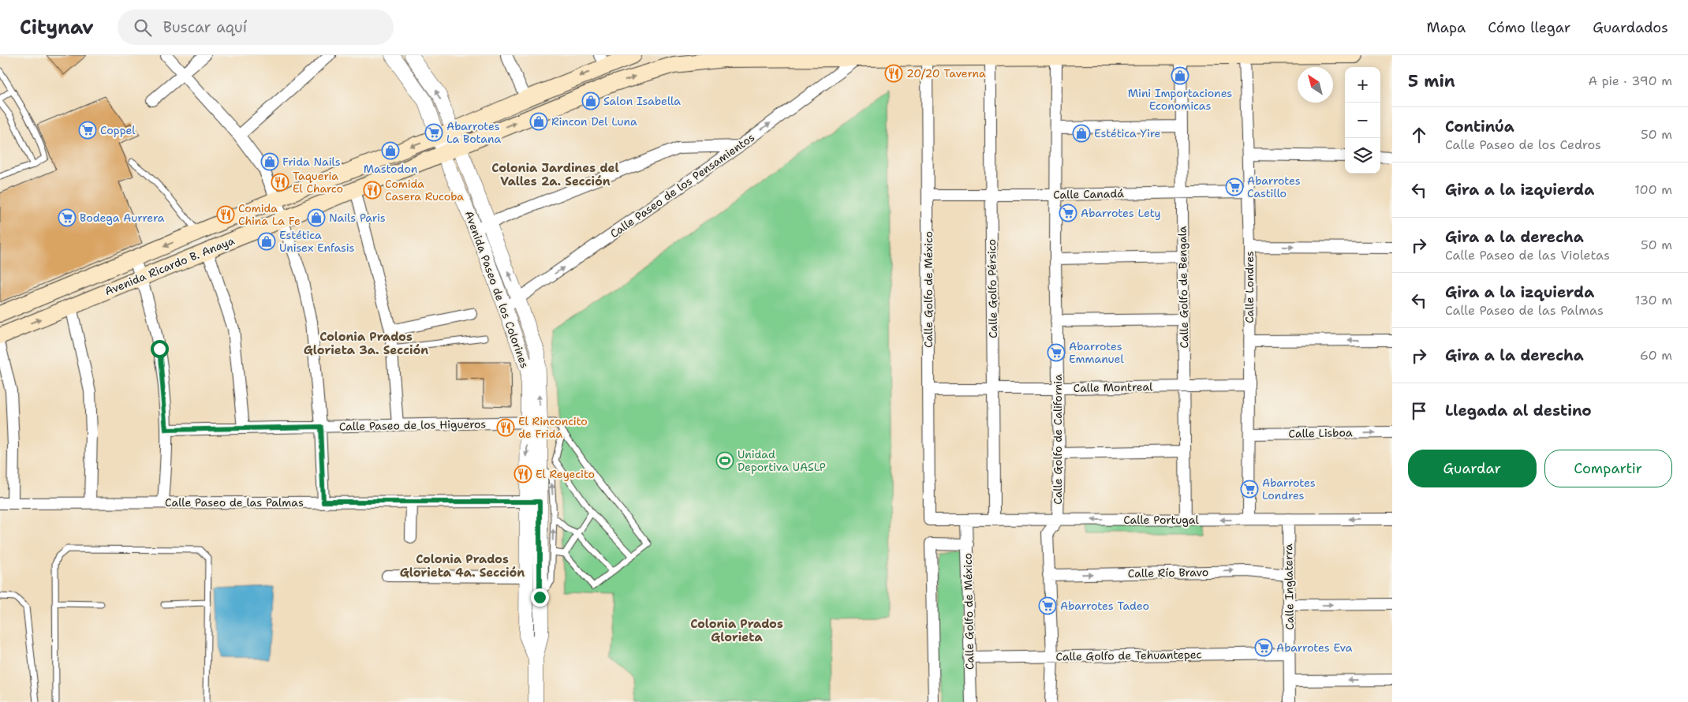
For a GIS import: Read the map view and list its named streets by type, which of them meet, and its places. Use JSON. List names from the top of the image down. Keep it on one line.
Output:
{"streets":{"main road":["Avenida Ricardo B. Anaya"],"street":["Calle Paseo de los Pensamientos","Calle Canadá","Calle Golfo de Bengala","Calle Londres","Calle Golfo Pérsico","Avenida Paseo de los Colorines","Calle Golfo de México","Calle Montreal","Calle Paseo de los Higueros","Calle Lisboa","Calle Golfo de California","Calle Paseo de las Palmas","Calle Portugal","Calle Río Bravo","Calle Inglaterra","Calle Golfo de Tehuantepec"]},"crossings":[["Calle Paseo de los Pensamientos","Avenida Ricardo B. Anaya"],["Calle Paseo de los Pensamientos","Avenida Paseo de los Colorines"],["Calle Canadá","Calle Golfo de Bengala"],["Calle Canadá","Calle Londres"],["Calle Canadá","Calle Golfo Pérsico"],["Calle Canadá","Calle Golfo de México"],["Calle Canadá","Calle Golfo de California"],["Avenida Ricardo B. Anaya","Calle Golfo de Bengala"],["Avenida Ricardo B. Anaya","Calle Londres"],["Avenida Ricardo B. Anaya","Calle Golfo Pérsico"],["Avenida Ricardo B. Anaya","Avenida Paseo de los Colorines"],["Avenida Ricardo B. Anaya","Calle Golfo de México"],["Avenida Ricardo B. Anaya","Calle Golfo de California"],["Calle Golfo de Bengala","Calle Montreal"],["Calle Golfo de Bengala","Calle Portugal"],["Calle Londres","Calle Montreal"],["Calle Londres","Calle Lisboa"],["Calle Londres","Calle Portugal"],["Calle Golfo Pérsico","Calle Montreal"],["Calle Golfo Pérsico","Calle Portugal"],["Avenida Paseo de los Colorines","Calle Paseo de los Higueros"],["Avenida Paseo de los Colorines","Calle Paseo de las Palmas"],["Calle Golfo de México","Calle Montreal"],["Calle Golfo de México","Calle Portugal"],["Calle Golfo de México","Calle Golfo de Tehuantepec"],["Calle Montreal","Calle Golfo de California"],["Calle Golfo de California","Calle Portugal"],["Calle Golfo de California","Calle Río Bravo"],["Calle Golfo de California","Calle Golfo de Tehuantepec"],["Calle Portugal","Calle Inglaterra"],["Calle Río Bravo","Calle Inglaterra"],["Calle Inglaterra","Calle Golfo de Tehuantepec"]],"one_way":["Calle Río Bravo"],"districts":["Colonia Jardines del Valles 2a. Sección","Colonia Prados Glorieta 3a. Sección","Colonia Prados Glorieta 4a. Sección","Colonia Prados Glorieta"],"places":{"restaurant":["20/20 Taverna","Taqueria El Charco","Comida Casera Rucoba","Comida China La Fe","El Rinconcito de Frida","El Reyecito"],"shop":["Mini Importaciones Economicas","Salon Isabella","Rincon Del Luna","Estética Yire","Mastodon","Frida Nails","Nails Paris","Estética Unisex Enfasis"],"supermarket":["Coppel","Abarrotes La Botana","Abarrotes Castillo","Abarrotes Lety","Bodega Aurrera","Abarrotes Emmanuel","Abarrotes Londres","Abarrotes Tadeo","Abarrotes Eva"],"sports":["Unidad Deportiva UASLP"]},"north":"top left","page":{"header":"Citynav","search":"Buscar aquí","nav":["Mapa","Cómo llegar","Guardados"],"heading":["5 min","A pie · 390 m"],"map_buttons":["+","−"],"list":[["Continúa","Calle Paseo de los Cedros","50 m"],["Gira a la izquierda","100 m"],["Gira a la derecha","Calle Paseo de las Violetas","50 m"],["Gira a la izquierda","Calle Paseo de las Palmas","130 m"],["Gira a la derecha","60 m"],"Llegada al destino"],"buttons":["Guardar","Compartir"]}}
